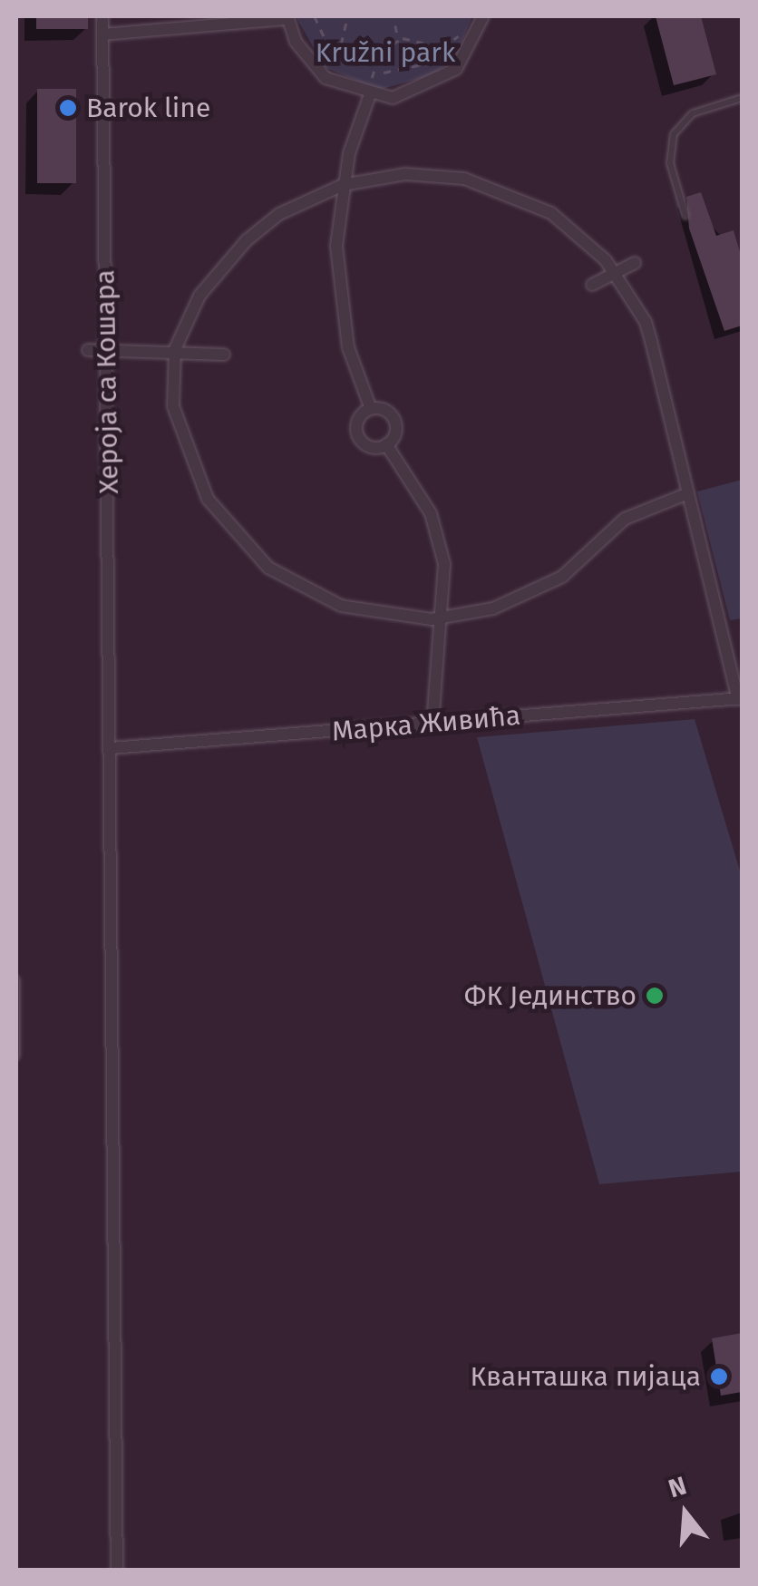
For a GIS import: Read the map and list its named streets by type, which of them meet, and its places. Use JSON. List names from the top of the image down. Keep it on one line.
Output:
{"streets":{"street":["Хероја са Кошара","Марка Живића"]},"crossings":[["Хероја са Кошара","Марка Живића"]],"parks":["Kružni park"],"places":["Barok line","ФК Јединство","Кванташка пијаца"],"north":"top"}
